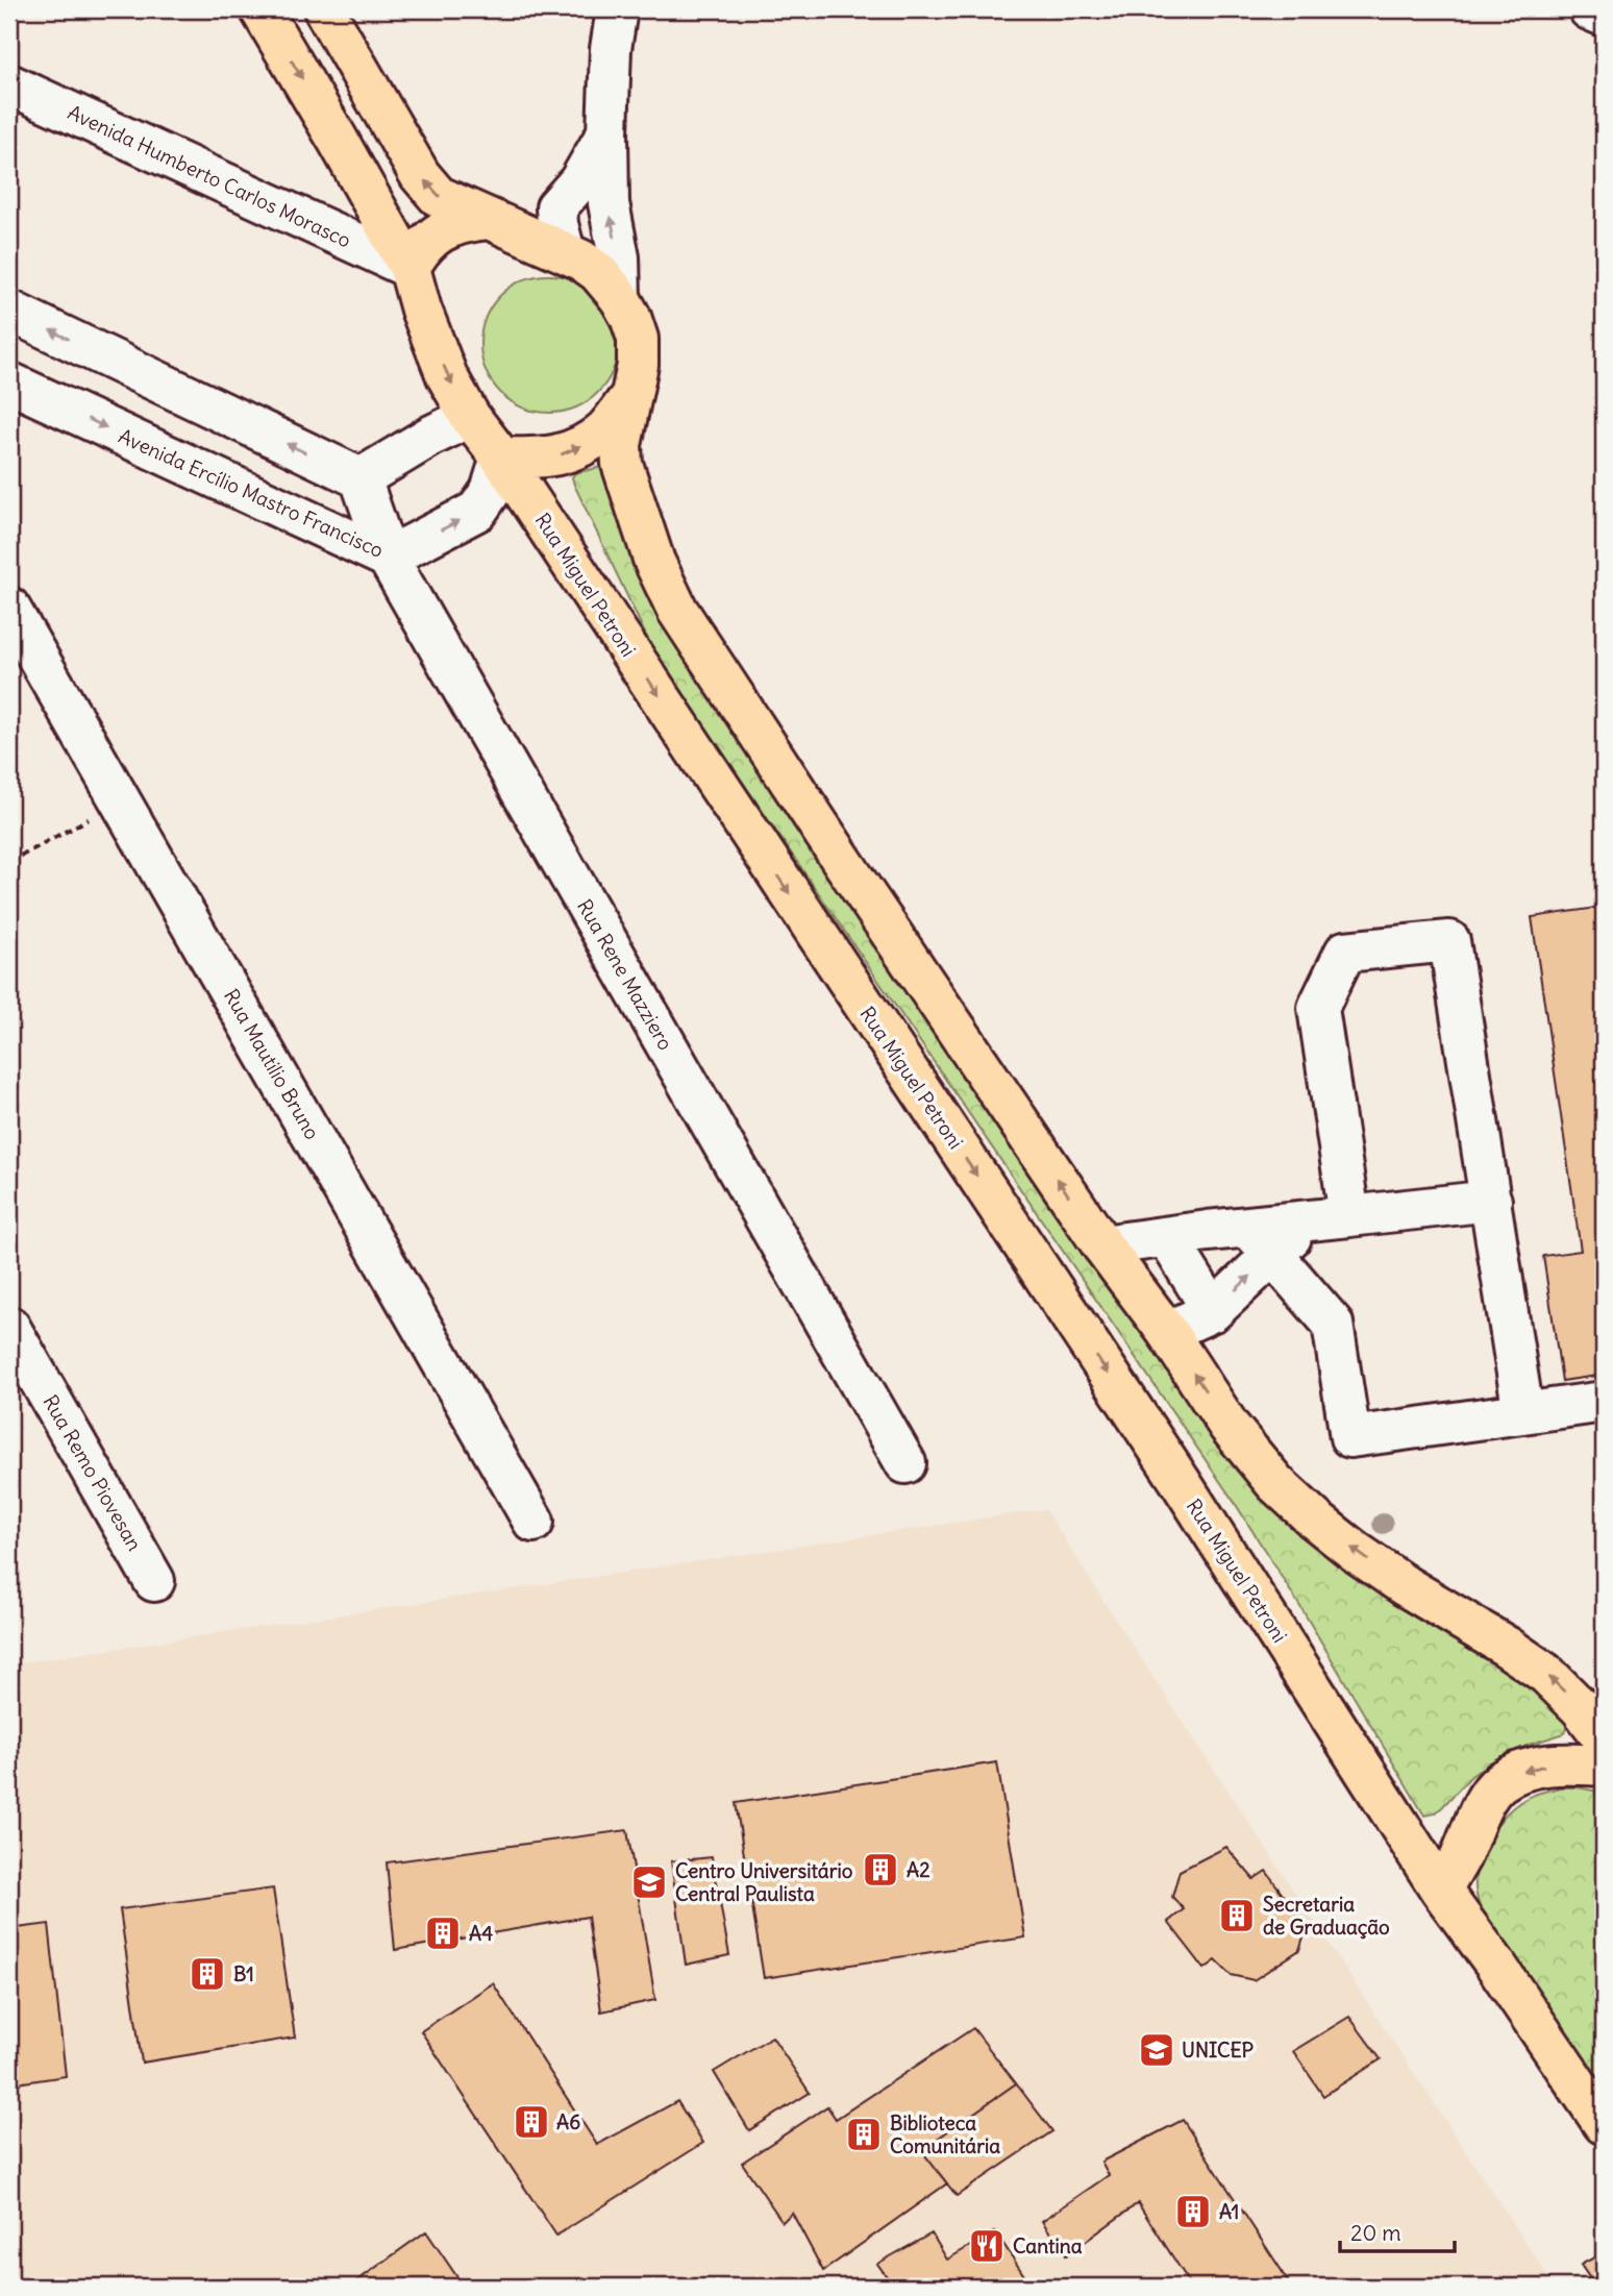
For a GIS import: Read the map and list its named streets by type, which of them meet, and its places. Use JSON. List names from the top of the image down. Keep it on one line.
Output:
{"streets":{"main road":["Rua Miguel Petroni"],"street":["Avenida Humberto Carlos Morasco","Avenida Ercílio Mastro Francisco","Rua Rene Mazziero","Rua Mautilio Bruno","Rua Remo Piovesan"]},"crossings":[["Avenida Humberto Carlos Morasco","Avenida Ercílio Mastro Francisco"],["Avenida Humberto Carlos Morasco","Rua Miguel Petroni"],["Avenida Ercílio Mastro Francisco","Rua Miguel Petroni"],["Avenida Ercílio Mastro Francisco","Rua Rene Mazziero"]],"places":{"building":["A2","Secretaria de Graduação","A4","B1","A6","Biblioteca Comunitária","A1"],"school or university":["Centro Universitário Central Paulista","UNICEP"],"restaurant":["Cantina"]},"scale_bar":"20 m"}
